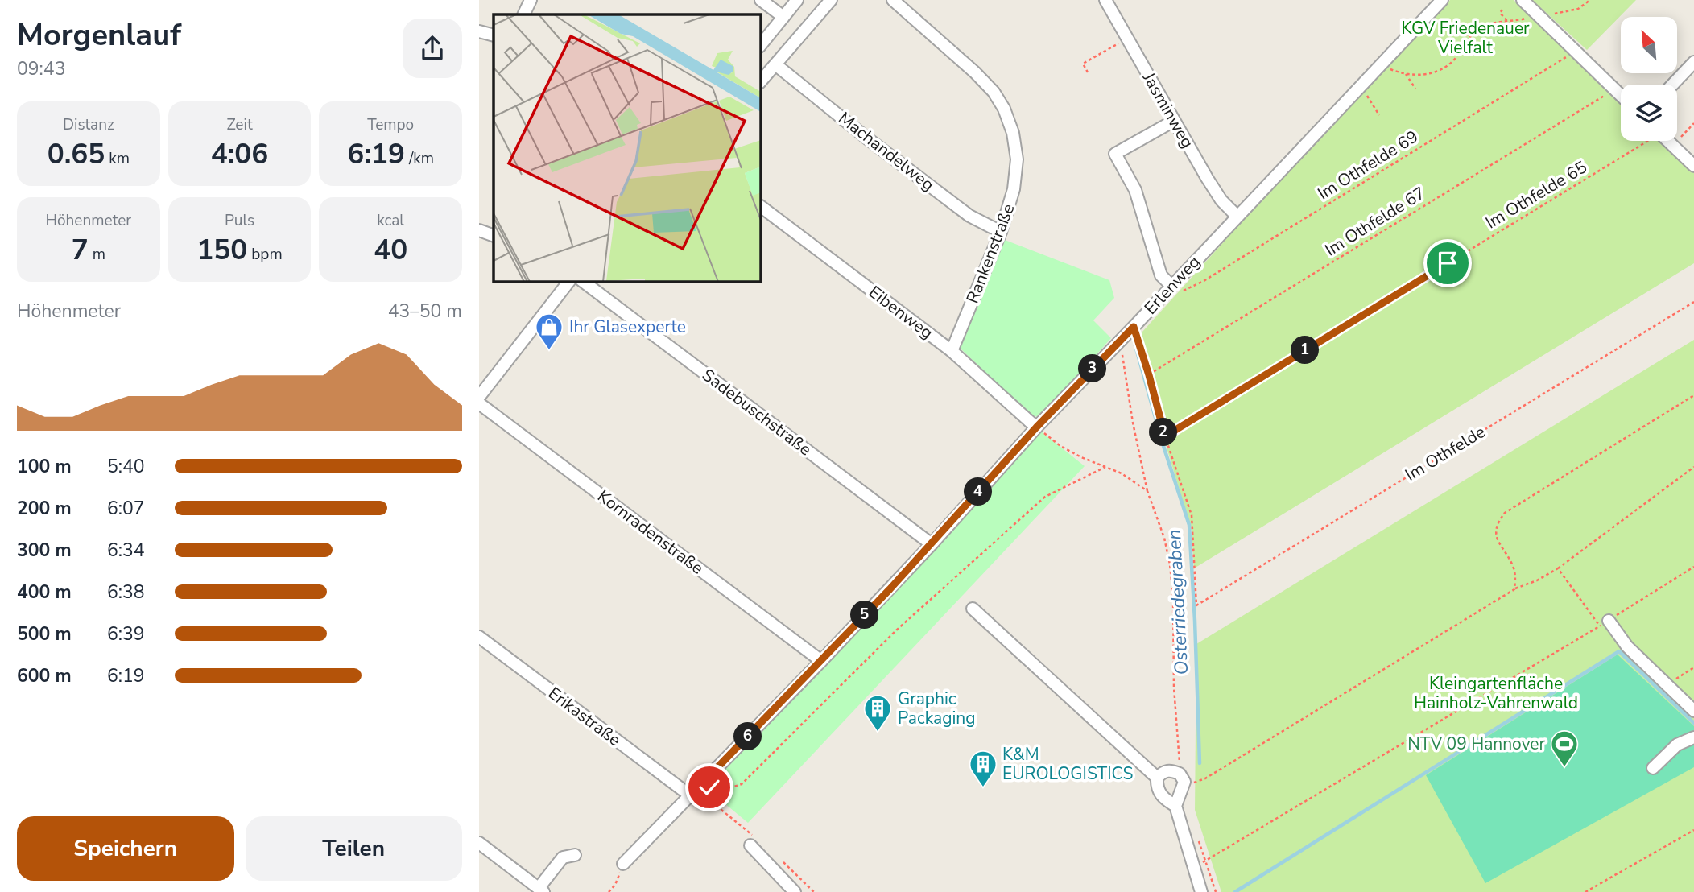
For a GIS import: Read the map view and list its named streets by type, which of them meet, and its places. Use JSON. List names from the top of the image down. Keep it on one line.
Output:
{"streets":{"street":["Jasminweg","Machandelweg","Rankenstraße","Erlenweg","Eibenweg","Sadebuschstraße","Kornradenstraße","Erikastraße"],"path":["Im Othfelde 69","Im Othfelde 65","Im Othfelde 67","Im Othfelde"]},"crossings":[["Jasminweg","Erlenweg"],["Machandelweg","Rankenstraße"],["Im Othfelde 69","Erlenweg"],["Im Othfelde 65","Im Othfelde"],["Rankenstraße","Eibenweg"],["Erlenweg","Eibenweg"],["Erlenweg","Sadebuschstraße"],["Erlenweg","Kornradenstraße"],["Erlenweg","Erikastraße"]],"water":["Osterriedegraben"],"parks":["KGV Friedenauer Vielfalt","Kleingartenfläche Hainholz-Vahrenwald"],"places":{"shop":["Ihr Glasexperte"],"building":["Graphic Packaging","K&M EUROLOGISTICS"],"sports":["NTV 09 Hannover"]},"north":"top left","page":{"heading":["Morgenlauf","09:43"],"stats":[["Distanz","0.65 km"],["Zeit","4:06"],["Tempo","6:19 /km"],["Höhenmeter","7 m"],["Puls","150 bpm"],["kcal","40"]],"chart":["Höhenmeter","43–50 m"],"pins":["1","3","2","4","5","6"],"list":[{"name":"100 m","note":"5:40"},{"name":"200 m","note":"6:07"},{"name":"300 m","note":"6:34"},{"name":"400 m","note":"6:38"},{"name":"500 m","note":"6:39"},{"name":"600 m","note":"6:19"}],"buttons":["Speichern","Teilen"]}}
